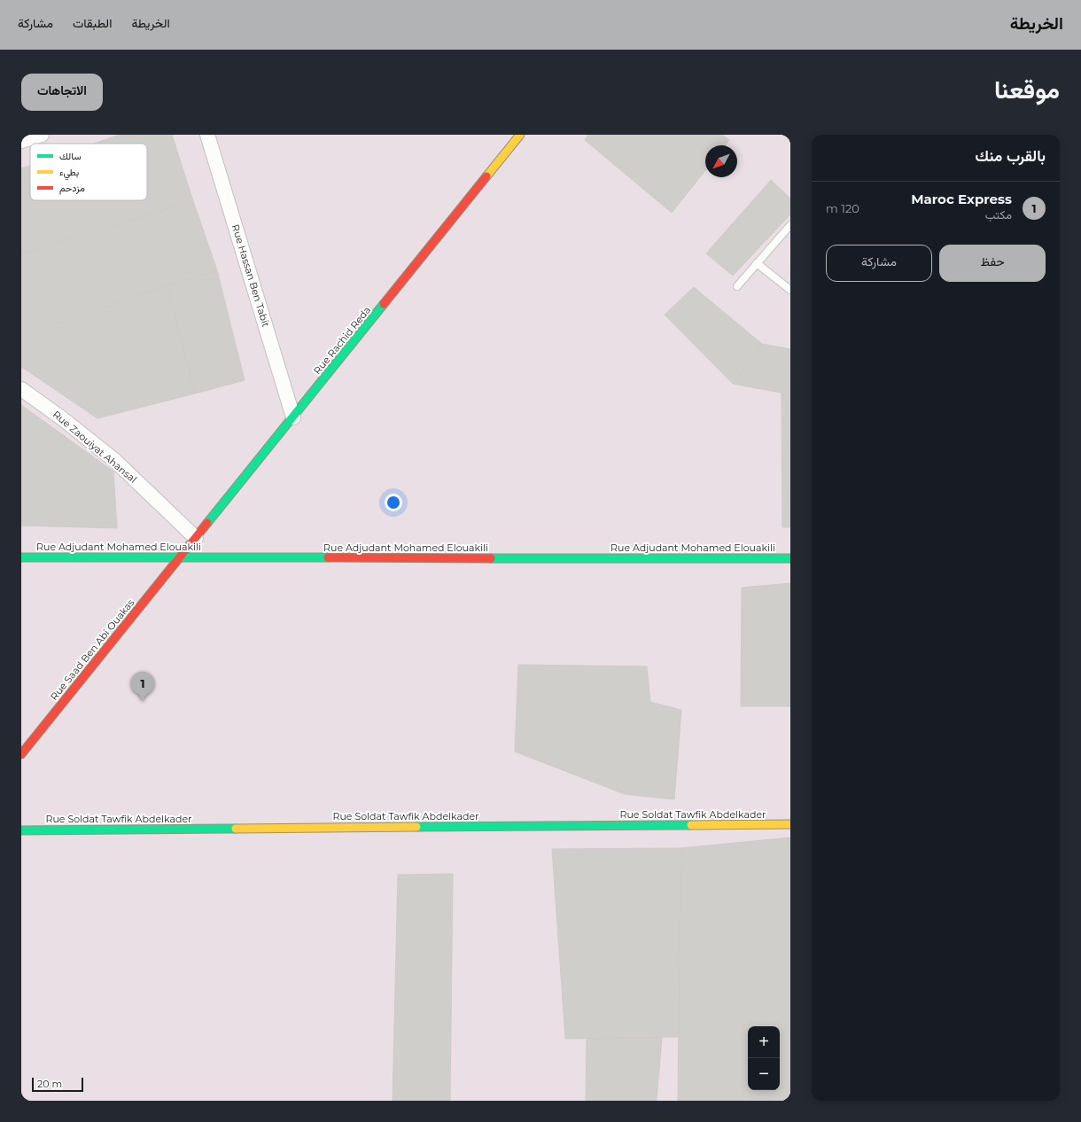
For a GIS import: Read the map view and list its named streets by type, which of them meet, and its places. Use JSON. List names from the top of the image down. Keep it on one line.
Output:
{"streets":{"street":["Rue Hassan Ben Tabit","Rue Rachid Reda","Rue Zaouiyat Ahansal","Rue Adjudant Mohamed Elouakili","Rue Saad Ben Abi Ouakas","Rue Soldat Tawfik Abdelkader"]},"crossings":[["Rue Hassan Ben Tabit","Rue Rachid Reda"],["Rue Rachid Reda","Rue Zaouiyat Ahansal"],["Rue Rachid Reda","Rue Adjudant Mohamed Elouakili"],["Rue Rachid Reda","Rue Saad Ben Abi Ouakas"],["Rue Adjudant Mohamed Elouakili","Rue Saad Ben Abi Ouakas"]],"legend":["سالك","بطيء","مزدحم"],"scale_bar":"20 m","north":"bottom left","page":{"header":"الخريطة","nav":["الخريطة","الطبقات","مشاركة"],"title":"موقعنا","buttons":["الاتجاهات",["حفظ","مشاركة"]],"heading":"بالقرب منك","list":[{"mark":"1","name":"Maroc Express","note":"مكتب","value":"120 m"}],"pins":"1","map_buttons":["+","−"],"scale":"20 m"}}
